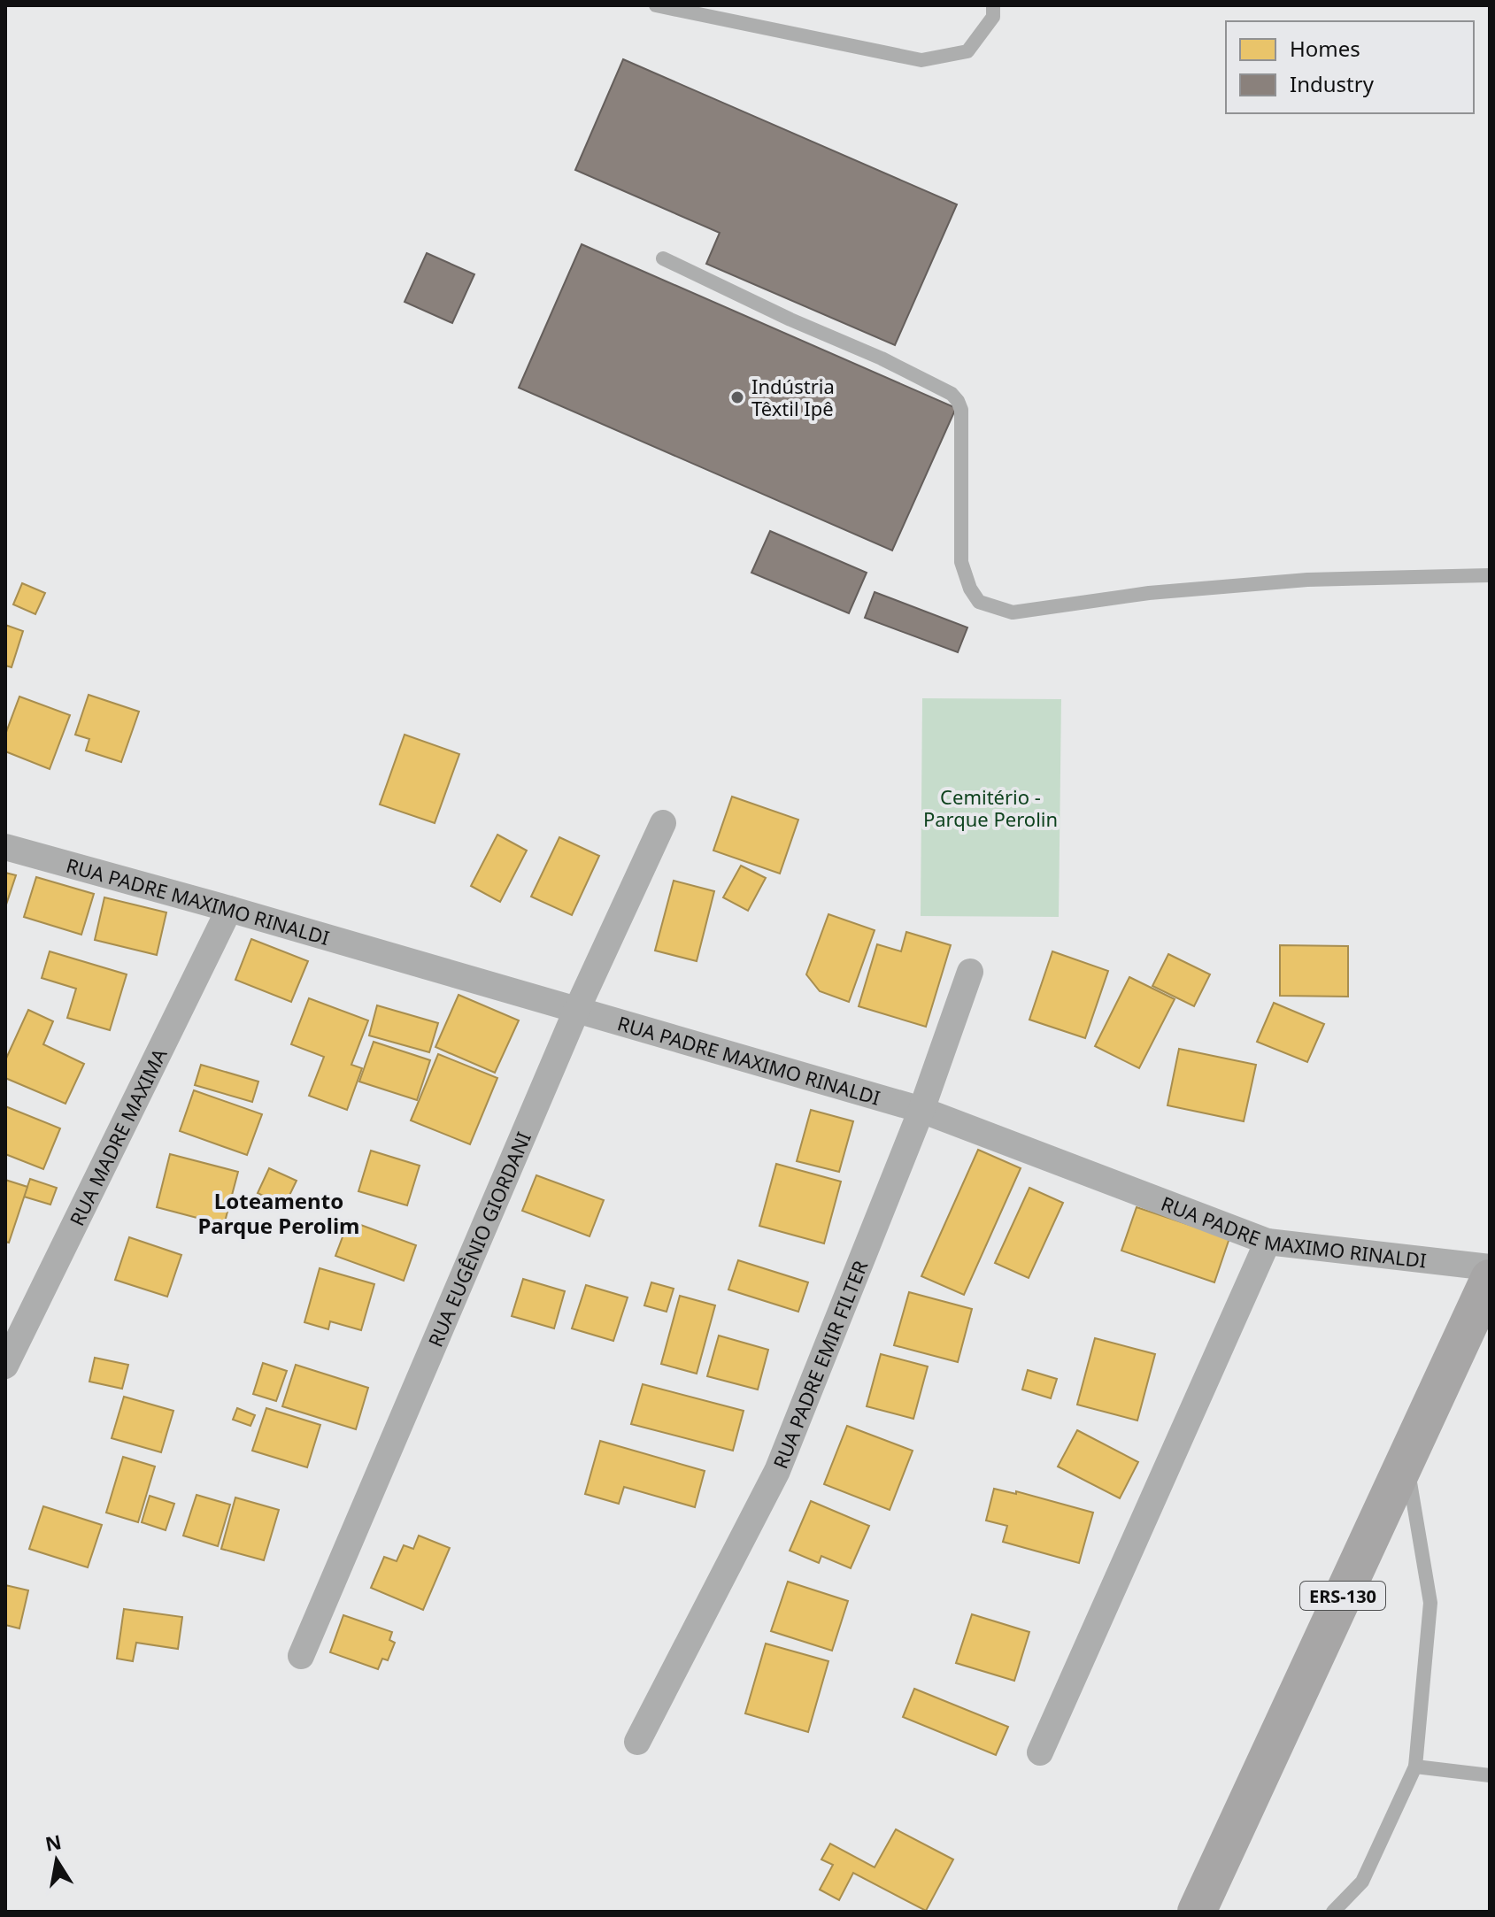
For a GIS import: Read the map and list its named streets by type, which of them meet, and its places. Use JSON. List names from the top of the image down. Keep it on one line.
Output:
{"streets":{"main road":["ERS-130"],"street":["RUA PADRE MAXIMO RINALDI","RUA MADRE MAXIMA","RUA EUGÊNIO GIORDANI","RUA PADRE EMIR FILTER"]},"crossings":[["RUA PADRE MAXIMO RINALDI","RUA MADRE MAXIMA"],["RUA PADRE MAXIMO RINALDI","RUA EUGÊNIO GIORDANI"],["RUA PADRE MAXIMO RINALDI","RUA PADRE EMIR FILTER"]],"districts":["Loteamento Parque Perolim"],"parks":["Cemitério - Parque Perolin"],"places":["Indústria Têxtil Ipê"],"legend":["Homes","Industry"],"north":"top"}
